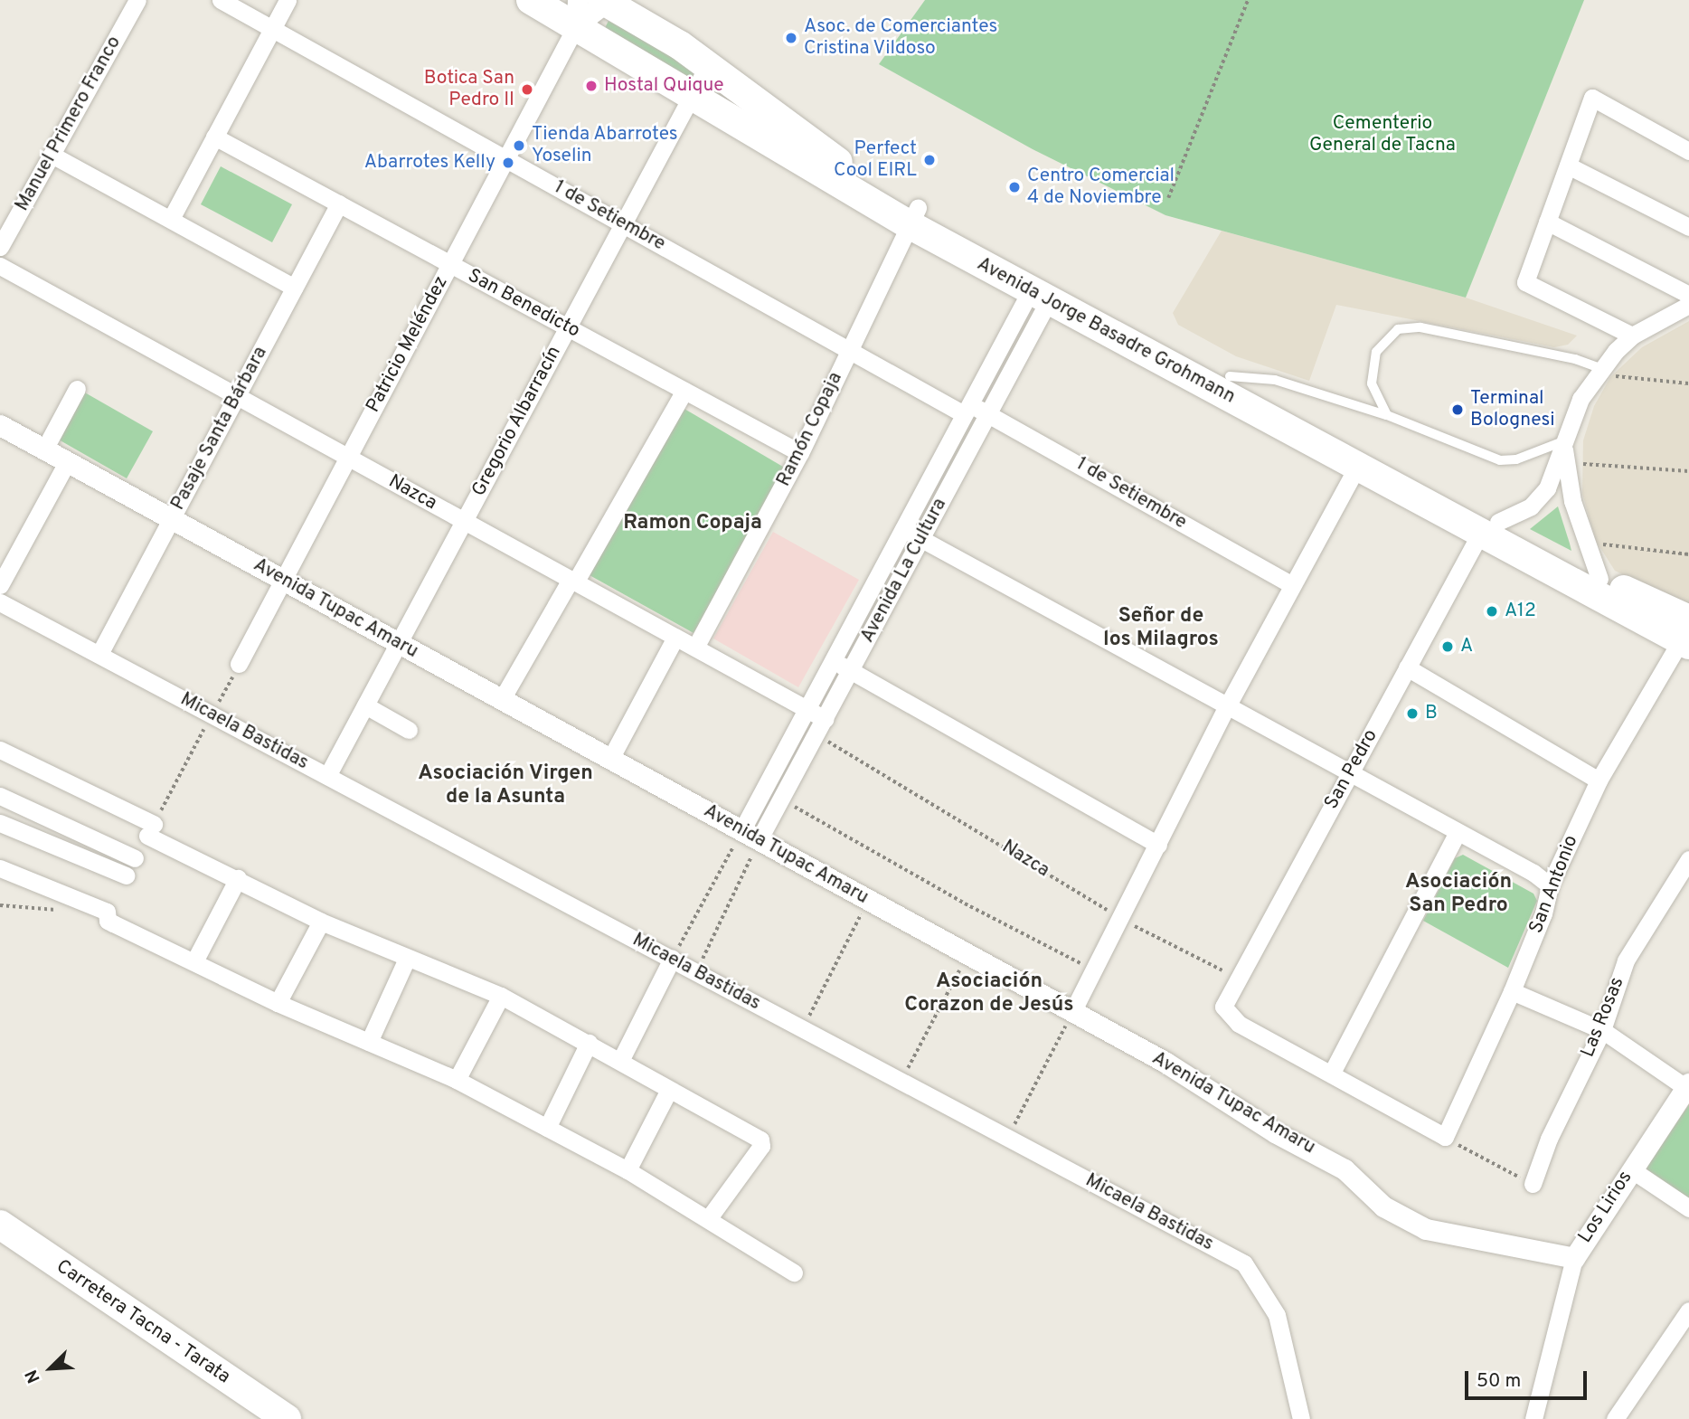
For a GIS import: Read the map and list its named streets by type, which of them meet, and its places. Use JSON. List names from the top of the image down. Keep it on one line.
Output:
{"streets":{"highway":["Avenida Jorge Basadre Grohmann","Carretera Tacna - Tarata"],"street":["Manuel Primero Franco","1 de Setiembre","San Benedicto","Patricio Meléndez","Gregorio Albarracín","Pasaje Santa Bárbara","Ramón Copaja","Nazca","Avenida La Cultura","Avenida Tupac Amaru","Micaela Bastidas","San Pedro","San Antonio","Las Rosas","Los Lirios"]},"crossings":[["1 de Setiembre","Patricio Meléndez"],["1 de Setiembre","Gregorio Albarracín"],["1 de Setiembre","Ramón Copaja"],["1 de Setiembre","Avenida La Cultura"],["San Benedicto","Patricio Meléndez"],["San Benedicto","Gregorio Albarracín"],["San Benedicto","Pasaje Santa Bárbara"],["San Benedicto","Ramón Copaja"],["Avenida Jorge Basadre Grohmann","Patricio Meléndez"],["Avenida Jorge Basadre Grohmann","Gregorio Albarracín"],["Avenida Jorge Basadre Grohmann","Ramón Copaja"],["Avenida Jorge Basadre Grohmann","Avenida La Cultura"],["Avenida Jorge Basadre Grohmann","San Pedro"],["Avenida Jorge Basadre Grohmann","San Antonio"],["Patricio Meléndez","Nazca"],["Patricio Meléndez","Avenida Tupac Amaru"],["Gregorio Albarracín","Nazca"],["Gregorio Albarracín","Avenida Tupac Amaru"],["Gregorio Albarracín","Micaela Bastidas"],["Pasaje Santa Bárbara","Nazca"],["Pasaje Santa Bárbara","Avenida Tupac Amaru"],["Pasaje Santa Bárbara","Micaela Bastidas"],["Ramón Copaja","Nazca"],["Nazca","Avenida La Cultura"],["Nazca","San Pedro"],["Avenida La Cultura","Avenida Tupac Amaru"],["Avenida Tupac Amaru","Los Lirios"]],"districts":["Ramon Copaja","Señor de los Milagros","Asociación Virgen de la Asunta","Asociación San Pedro","Asociación Corazon de Jesús"],"parks":["Cementerio General de Tacna"],"places":["Asoc. de Comerciantes Cristina Vildoso","Hostal Quique","Botica San Pedro II","Tienda Abarrotes Yoselin","Perfect Cool EIRL","Abarrotes Kelly","Centro Comercial 4 de Noviembre","Terminal Bolognesi","A12","A","B"],"scale_bar":"50 m","north":"bottom left"}
